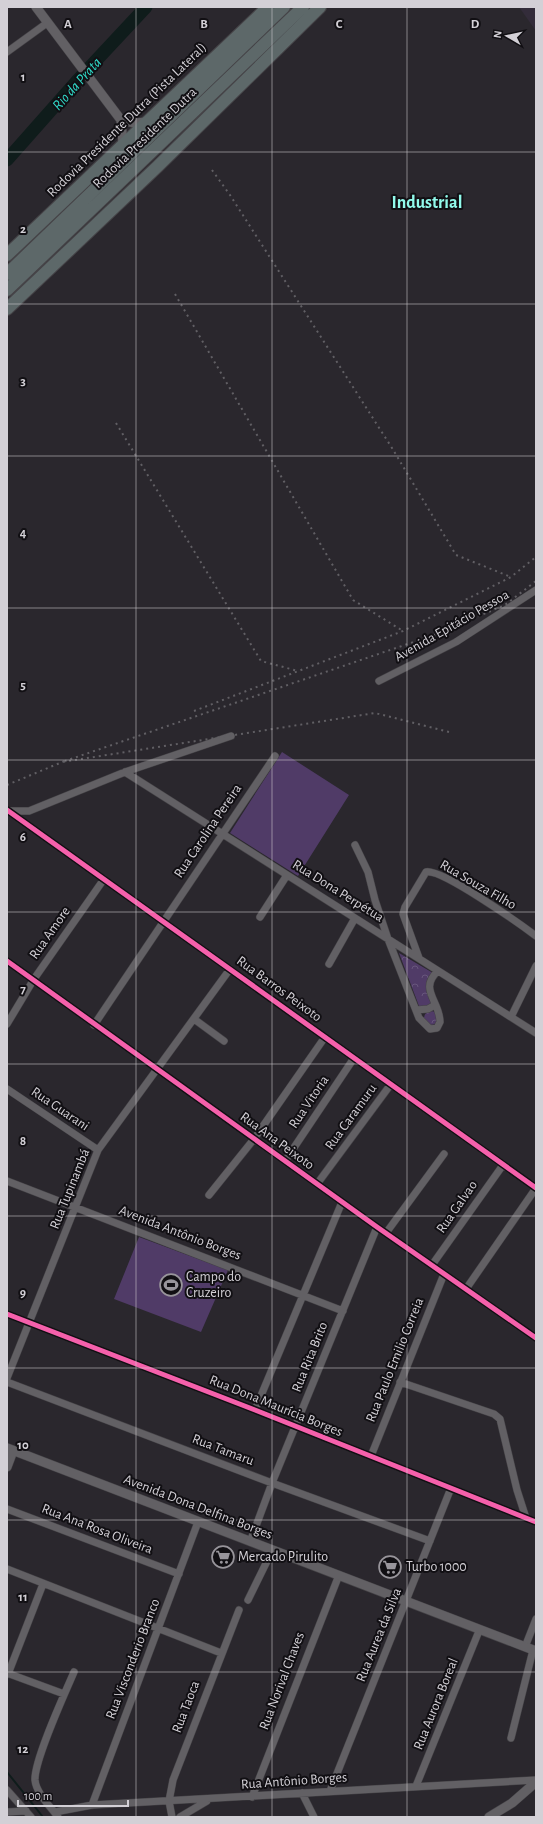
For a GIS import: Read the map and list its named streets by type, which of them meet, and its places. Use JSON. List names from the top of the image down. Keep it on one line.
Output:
{"streets":{"highway":["Rodovia Presidente Dutra (Pista Lateral)","Rodovia Presidente Dutra"],"street":["Avenida Epitácio Pessoa","Rua Carolina Pereira","Rua Souza Filho","Rua Dona Perpétua","Rua Amore","Rua Barros Peixoto","Rua Vitoria","Rua Guarani","Rua Caramuru","Rua Ana Peixoto","Rua Tupinambá","Rua Galvao","Avenida Antônio Borges","Rua Rita Brito","Rua Paulo Emilio Correia","Rua Dona Maurícia Borges","Rua Tamaru","Avenida Dona Delfina Borges","Rua Ana Rosa Oliveira","Rua Aurea da Silva","Rua Visconderio Branco","Rua Norival Chaves","Rua Aurora Boreal","Rua Taoca","Rua Antônio Borges"]},"crossings":[["Rua Carolina Pereira","Rua Dona Perpétua"],["Rua Carolina Pereira","Rua Barros Peixoto"],["Rua Carolina Pereira","Rua Ana Peixoto"],["Rua Souza Filho","Rua Dona Perpétua"],["Rua Amore","Rua Barros Peixoto"],["Rua Amore","Rua Ana Peixoto"],["Rua Barros Peixoto","Rua Vitoria"],["Rua Barros Peixoto","Rua Caramuru"],["Rua Barros Peixoto","Rua Tupinambá"],["Rua Barros Peixoto","Rua Galvao"],["Rua Vitoria","Rua Ana Peixoto"],["Rua Guarani","Rua Tupinambá"],["Rua Caramuru","Rua Ana Peixoto"],["Rua Ana Peixoto","Rua Tupinambá"],["Rua Ana Peixoto","Rua Galvao"],["Rua Ana Peixoto","Rua Rita Brito"],["Rua Ana Peixoto","Rua Paulo Emilio Correia"],["Rua Tupinambá","Avenida Antônio Borges"],["Rua Tupinambá","Rua Dona Maurícia Borges"],["Avenida Antônio Borges","Rua Rita Brito"],["Rua Rita Brito","Rua Dona Maurícia Borges"],["Rua Rita Brito","Rua Tamaru"],["Rua Rita Brito","Avenida Dona Delfina Borges"],["Rua Paulo Emilio Correia","Rua Dona Maurícia Borges"],["Rua Dona Maurícia Borges","Rua Aurea da Silva"],["Rua Tamaru","Rua Aurea da Silva"],["Avenida Dona Delfina Borges","Rua Aurea da Silva"],["Avenida Dona Delfina Borges","Rua Visconderio Branco"],["Avenida Dona Delfina Borges","Rua Norival Chaves"],["Avenida Dona Delfina Borges","Rua Aurora Boreal"],["Rua Ana Rosa Oliveira","Rua Visconderio Branco"],["Rua Aurea da Silva","Rua Antônio Borges"],["Rua Visconderio Branco","Rua Antônio Borges"],["Rua Norival Chaves","Rua Antônio Borges"],["Rua Aurora Boreal","Rua Antônio Borges"],["Rua Taoca","Rua Antônio Borges"]],"districts":["Industrial"],"water":["Rio da Prata"],"places":{"sports":["Campo do Cruzeiro"],"supermarket":["Mercado Pirulito","Turbo 1000"]},"scale_bar":"100 m","north":"left","grid":{"columns":["A","B","C","D"],"rows":["1","2","3","4","5","6","7","8","9","10","11","12"]}}
